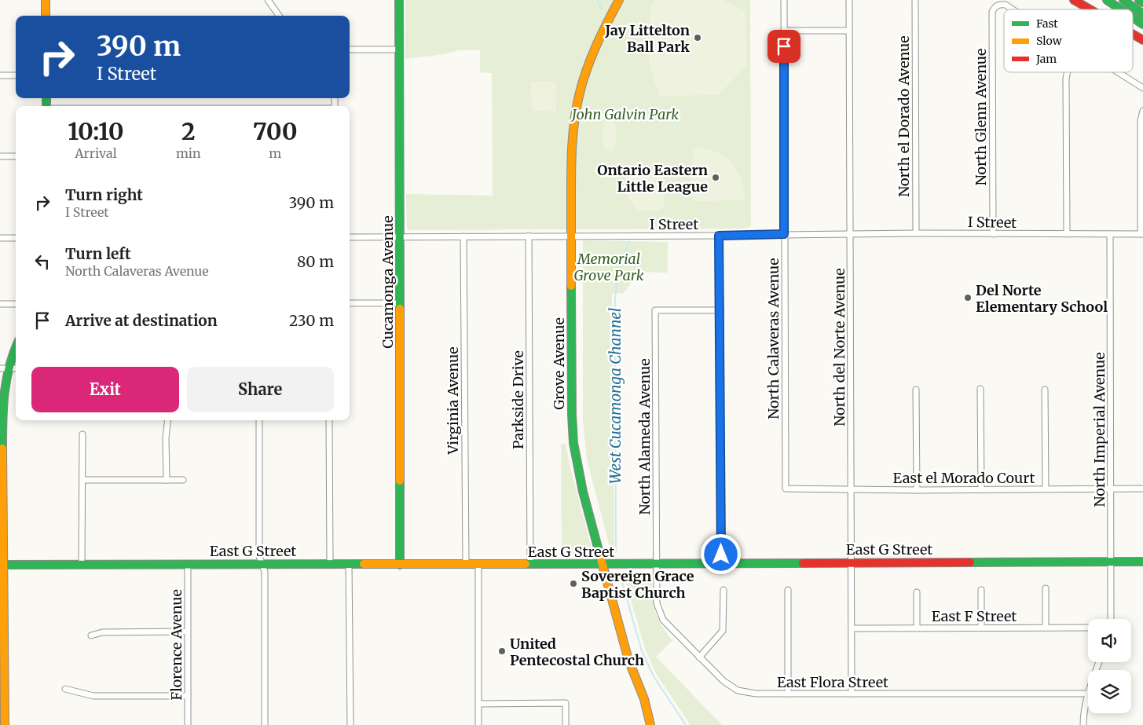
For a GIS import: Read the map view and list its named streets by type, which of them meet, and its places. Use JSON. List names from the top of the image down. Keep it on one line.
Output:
{"streets":{"main road":["Cucamonga Avenue","Grove Avenue","East G Street"],"street":["North el Dorado Avenue","North Glenn Avenue","I Street","North Calaveras Avenue","North del Norte Avenue","Parkside Drive","Virginia Avenue","North Imperial Avenue","North Alameda Avenue","East el Morado Court","East F Street","Florence Avenue","East Flora Street"]},"crossings":[["North el Dorado Avenue","I Street"],["North Glenn Avenue","I Street"],["I Street","Cucamonga Avenue"],["I Street","North Calaveras Avenue"],["I Street","North del Norte Avenue"],["I Street","Grove Avenue"],["I Street","Parkside Drive"],["I Street","Virginia Avenue"],["I Street","North Imperial Avenue"],["Cucamonga Avenue","East G Street"],["North Calaveras Avenue","East el Morado Court"],["North del Norte Avenue","East el Morado Court"],["North del Norte Avenue","East G Street"],["North del Norte Avenue","East F Street"],["North del Norte Avenue","East Flora Street"],["Grove Avenue","East G Street"],["Parkside Drive","East G Street"],["Virginia Avenue","East G Street"],["North Imperial Avenue","East el Morado Court"],["North Imperial Avenue","East G Street"],["North Alameda Avenue","East G Street"],["North Alameda Avenue","East Flora Street"],["East G Street","Florence Avenue"],["East G Street","East Flora Street"]],"water":["West Cucamonga Channel"],"parks":["John Galvin Park","Memorial Grove Park"],"places":["Jay Littelton Ball Park","Ontario Eastern Little League","Del Norte Elementary School","Sovereign Grace Baptist Church","United Pentecostal Church"],"legend":["Fast","Slow","Jam"],"page":{"turn":["390 m","I Street"],"eta":["10:10","Arrival","2","min","700","m"],"list":[{"name":"Turn right","note":"I Street","value":"390 m"},{"name":"Turn left","note":"North Calaveras Avenue","value":"80 m"},{"name":"Arrive at destination","value":"230 m"}],"buttons":["Exit","Share"]}}
